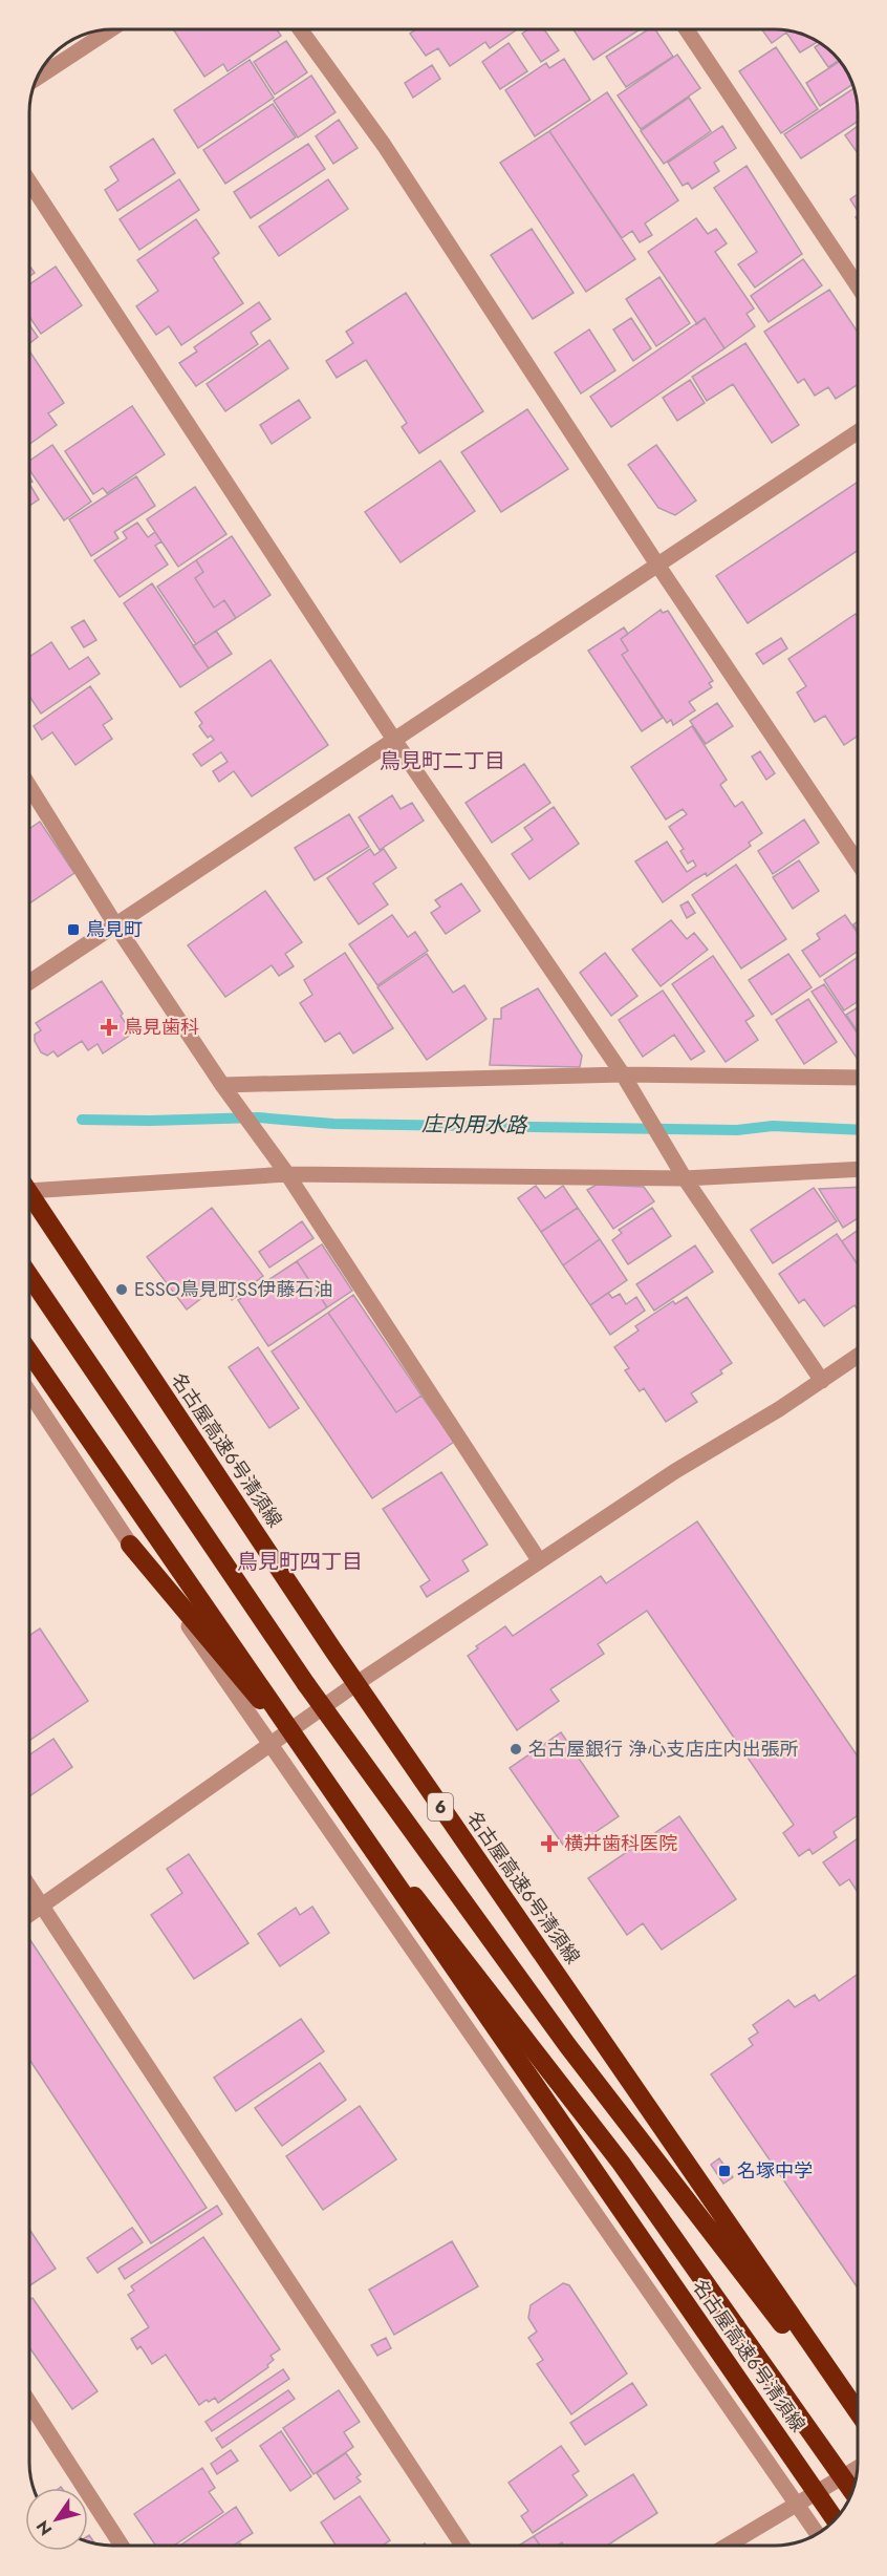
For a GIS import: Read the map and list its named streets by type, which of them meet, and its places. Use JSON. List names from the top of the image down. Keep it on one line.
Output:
{"streets":{"highway":["名古屋高速6号清須線","6"]},"districts":["鳥見町二丁目","鳥見町四丁目"],"water":["庄内用水路"],"places":{"transit":["鳥見町","名塚中学"],"health":["鳥見歯科","横井歯科医院"],"other":["ESSO鳥見町SS伊藤石油","名古屋銀行 浄心支店庄内出張所"]},"north":"bottom left"}
